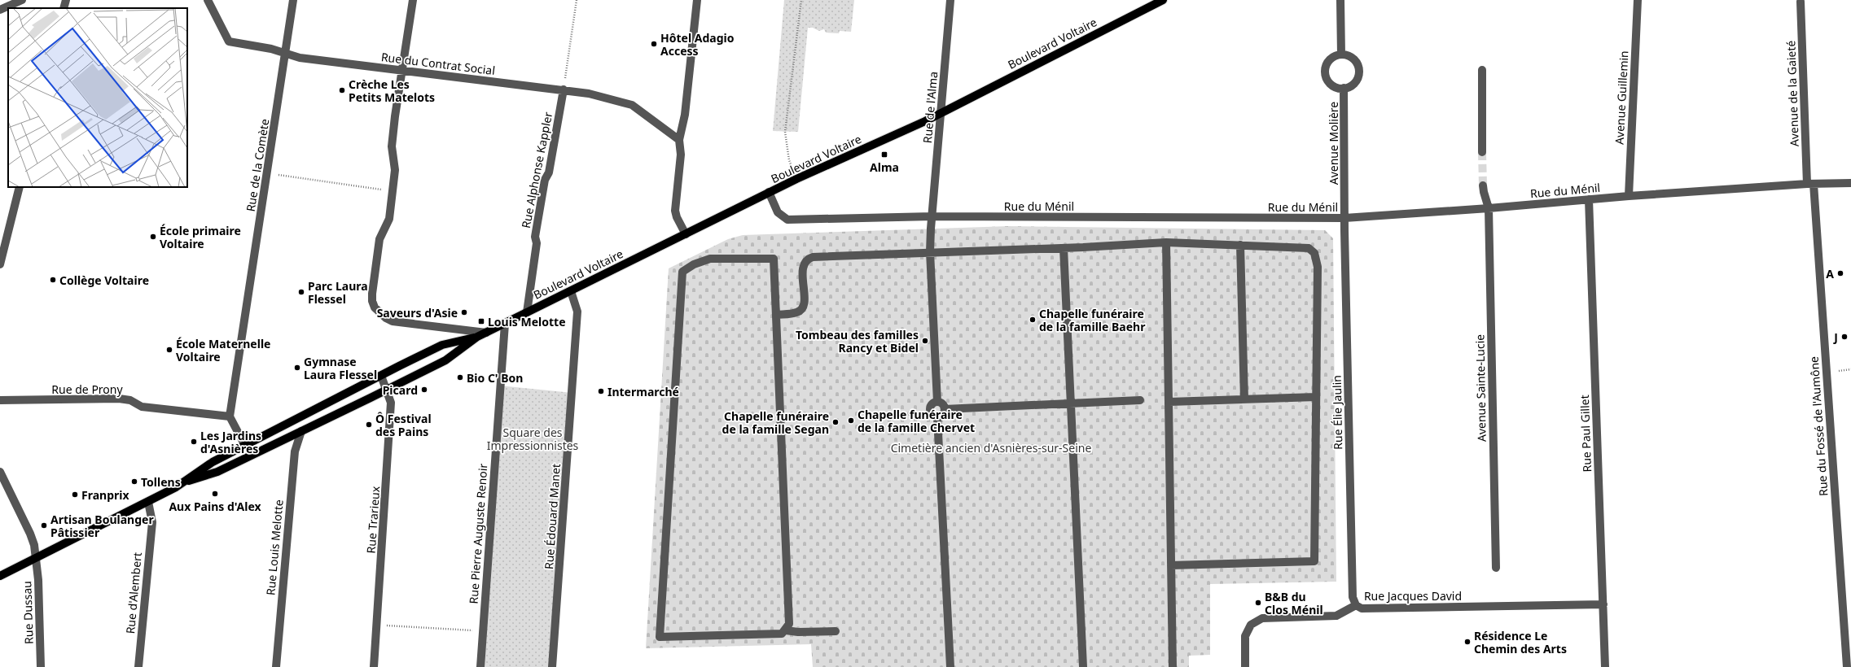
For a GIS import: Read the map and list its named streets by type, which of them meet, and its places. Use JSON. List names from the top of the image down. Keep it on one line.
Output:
{"streets":{"main road":["Boulevard Voltaire"],"street":["Rue du Contrat Social","Avenue de la Gaieté","Avenue Guillemin","Rue de l'Alma","Avenue Molière","Rue de la Comète","Rue Alphonse Kappler","Rue du Ménil","Avenue Sainte-Lucie","Rue de Prony","Rue Élie Jaulin","Rue du Fossé de l'Aumône","Rue Paul Gillet","Rue Édouard Manet","Rue Trarieux","Rue Pierre Auguste Renoir","Rue Louis Melotte","Rue d'Alembert","Rue Jacques David","Rue Dussau"]},"crossings":[["Boulevard Voltaire","Rue de l'Alma"],["Boulevard Voltaire","Rue Alphonse Kappler"],["Boulevard Voltaire","Rue du Ménil"],["Boulevard Voltaire","Rue Édouard Manet"],["Boulevard Voltaire","Rue Trarieux"],["Boulevard Voltaire","Rue Pierre Auguste Renoir"],["Boulevard Voltaire","Rue Louis Melotte"],["Boulevard Voltaire","Rue d'Alembert"],["Boulevard Voltaire","Rue Dussau"],["Rue du Contrat Social","Rue de la Comète"],["Rue du Contrat Social","Rue Alphonse Kappler"],["Avenue de la Gaieté","Rue du Ménil"],["Avenue de la Gaieté","Rue du Fossé de l'Aumône"],["Avenue Guillemin","Rue du Ménil"],["Rue de l'Alma","Rue du Ménil"],["Avenue Molière","Rue du Ménil"],["Avenue Molière","Rue Élie Jaulin"],["Rue de la Comète","Rue de Prony"],["Rue du Ménil","Avenue Sainte-Lucie"],["Rue du Ménil","Rue Élie Jaulin"],["Rue du Ménil","Rue du Fossé de l'Aumône"],["Rue du Ménil","Rue Paul Gillet"],["Rue Élie Jaulin","Rue Jacques David"],["Rue Paul Gillet","Rue Jacques David"]],"parks":["Square des Impressionnistes","Cimetière ancien d'Asnières-sur-Seine"],"places":{"other":["Hôtel Adagio Access","Crèche Les Petits Matelots","École primaire Voltaire","A","Collège Voltaire","Parc Laura Flessel","Saveurs d'Asie","Chapelle funéraire de la famille Baehr","J","Tombeau des familles Rancy et Bidel","École Maternelle Voltaire","Gymnase Laura Flessel","Bio C' Bon","Picard","Intermarché","Chapelle funéraire de la famille Chervet","Chapelle funéraire de la famille Segan","Ô Festival des Pains","Les Jardins d'Asnières","Tollens","Aux Pains d'Alex","Franprix","Artisan Boulanger Pâtissier","B&B du Clos Ménil","Résidence Le Chemin des Arts"],"transit":["Alma","Louis Melotte"]}}
